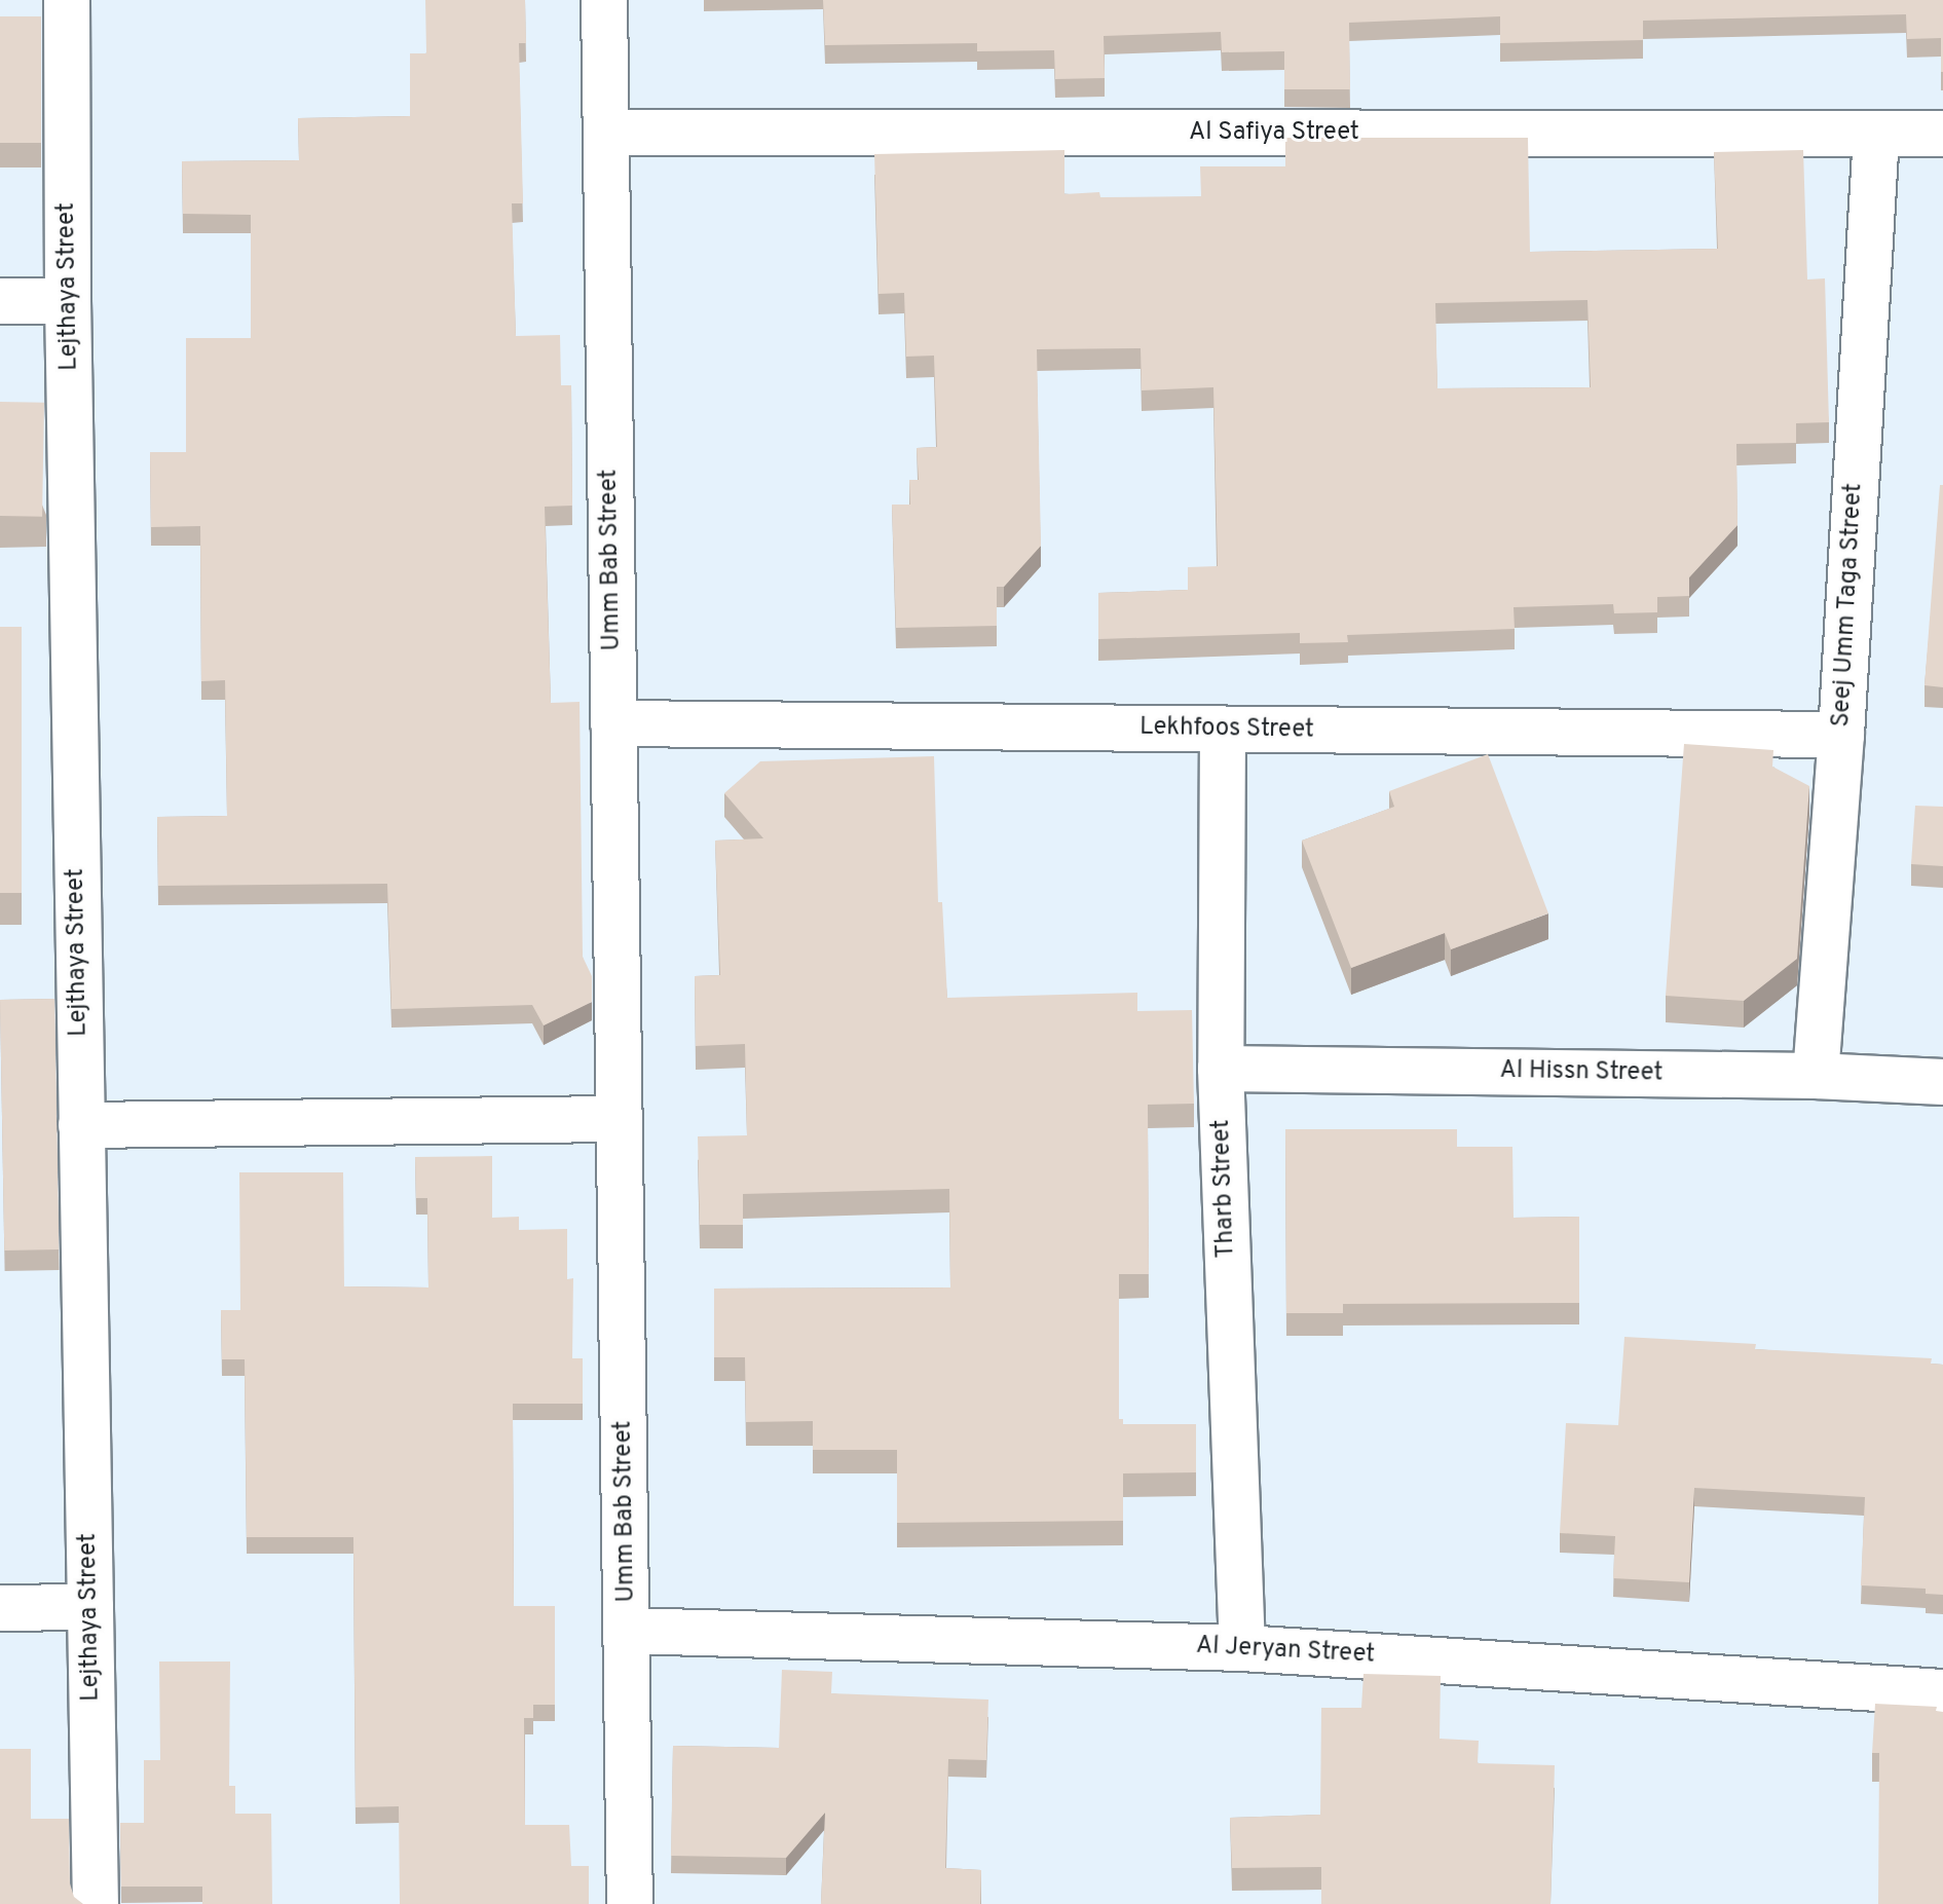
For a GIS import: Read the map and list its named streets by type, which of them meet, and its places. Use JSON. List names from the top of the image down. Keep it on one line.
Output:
{"streets":{"street":["Al Safiya Street","Lejthaya Street","Umm Bab Street","Seej Umm Taga Street","Lekhfoos Street","Al Hissn Street","Tharb Street","Al Jeryan Street"]},"crossings":[["Al Safiya Street","Umm Bab Street"],["Al Safiya Street","Seej Umm Taga Street"],["Umm Bab Street","Lekhfoos Street"],["Umm Bab Street","Al Jeryan Street"],["Seej Umm Taga Street","Lekhfoos Street"],["Seej Umm Taga Street","Al Hissn Street"],["Lekhfoos Street","Tharb Street"],["Al Hissn Street","Tharb Street"],["Tharb Street","Al Jeryan Street"]]}
